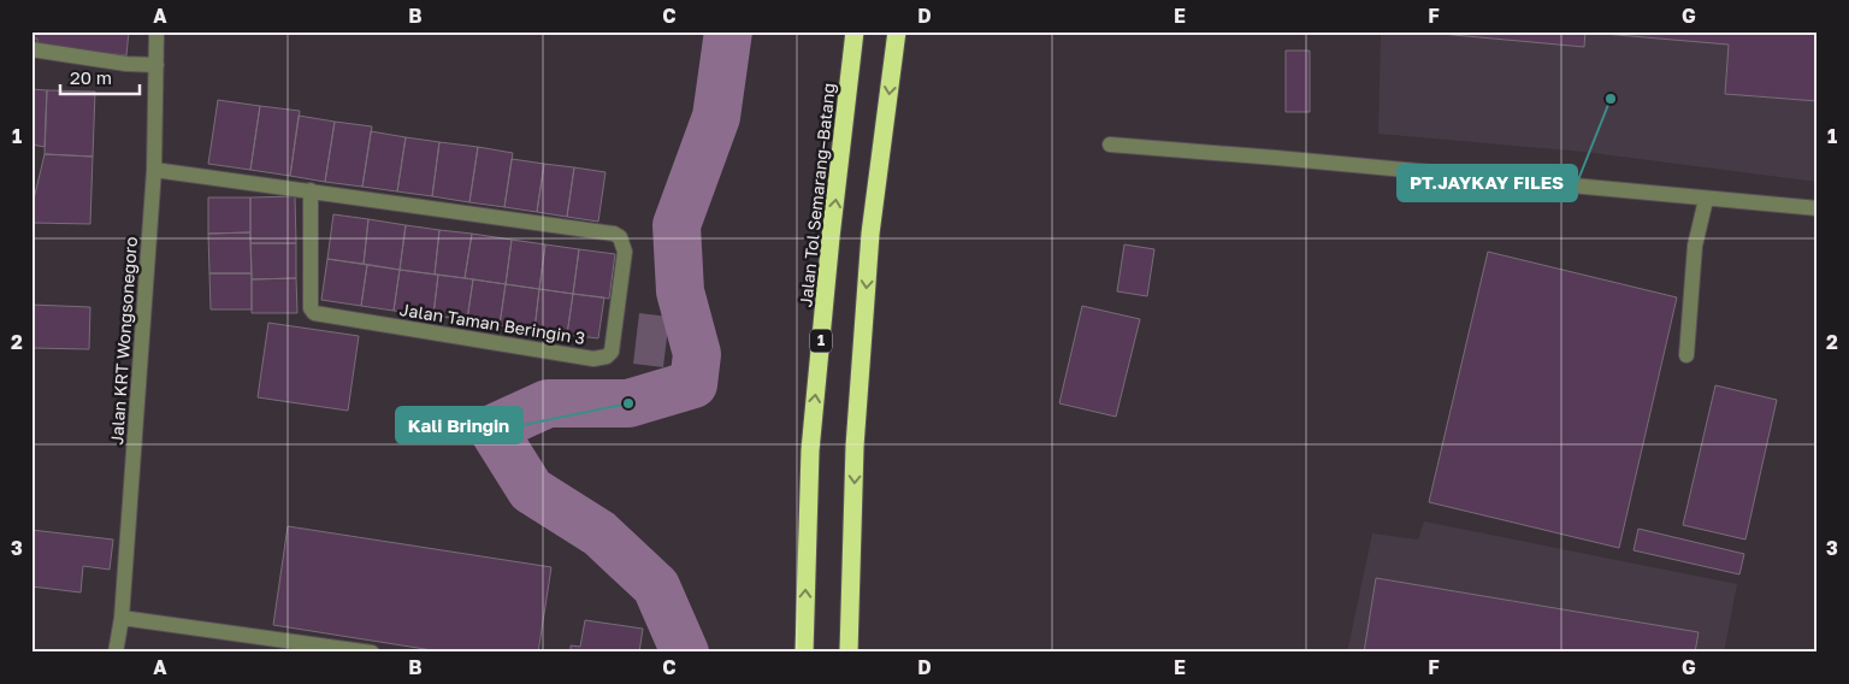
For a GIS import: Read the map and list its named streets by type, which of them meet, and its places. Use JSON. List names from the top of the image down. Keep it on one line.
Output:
{"streets":{"highway":["Jalan Tol Semarang–Batang","1"],"street":["Jalan Taman Beringin 3","Jalan KRT Wongsonegoro"]},"crossings":[["Jalan Taman Beringin 3","Jalan KRT Wongsonegoro"]],"places":["PT.JAYKAY FILES","Kali Bringin"],"scale_bar":"20 m","grid":{"columns":["A","B","C","D","E","F","G"],"rows":["1","2","3"]}}
